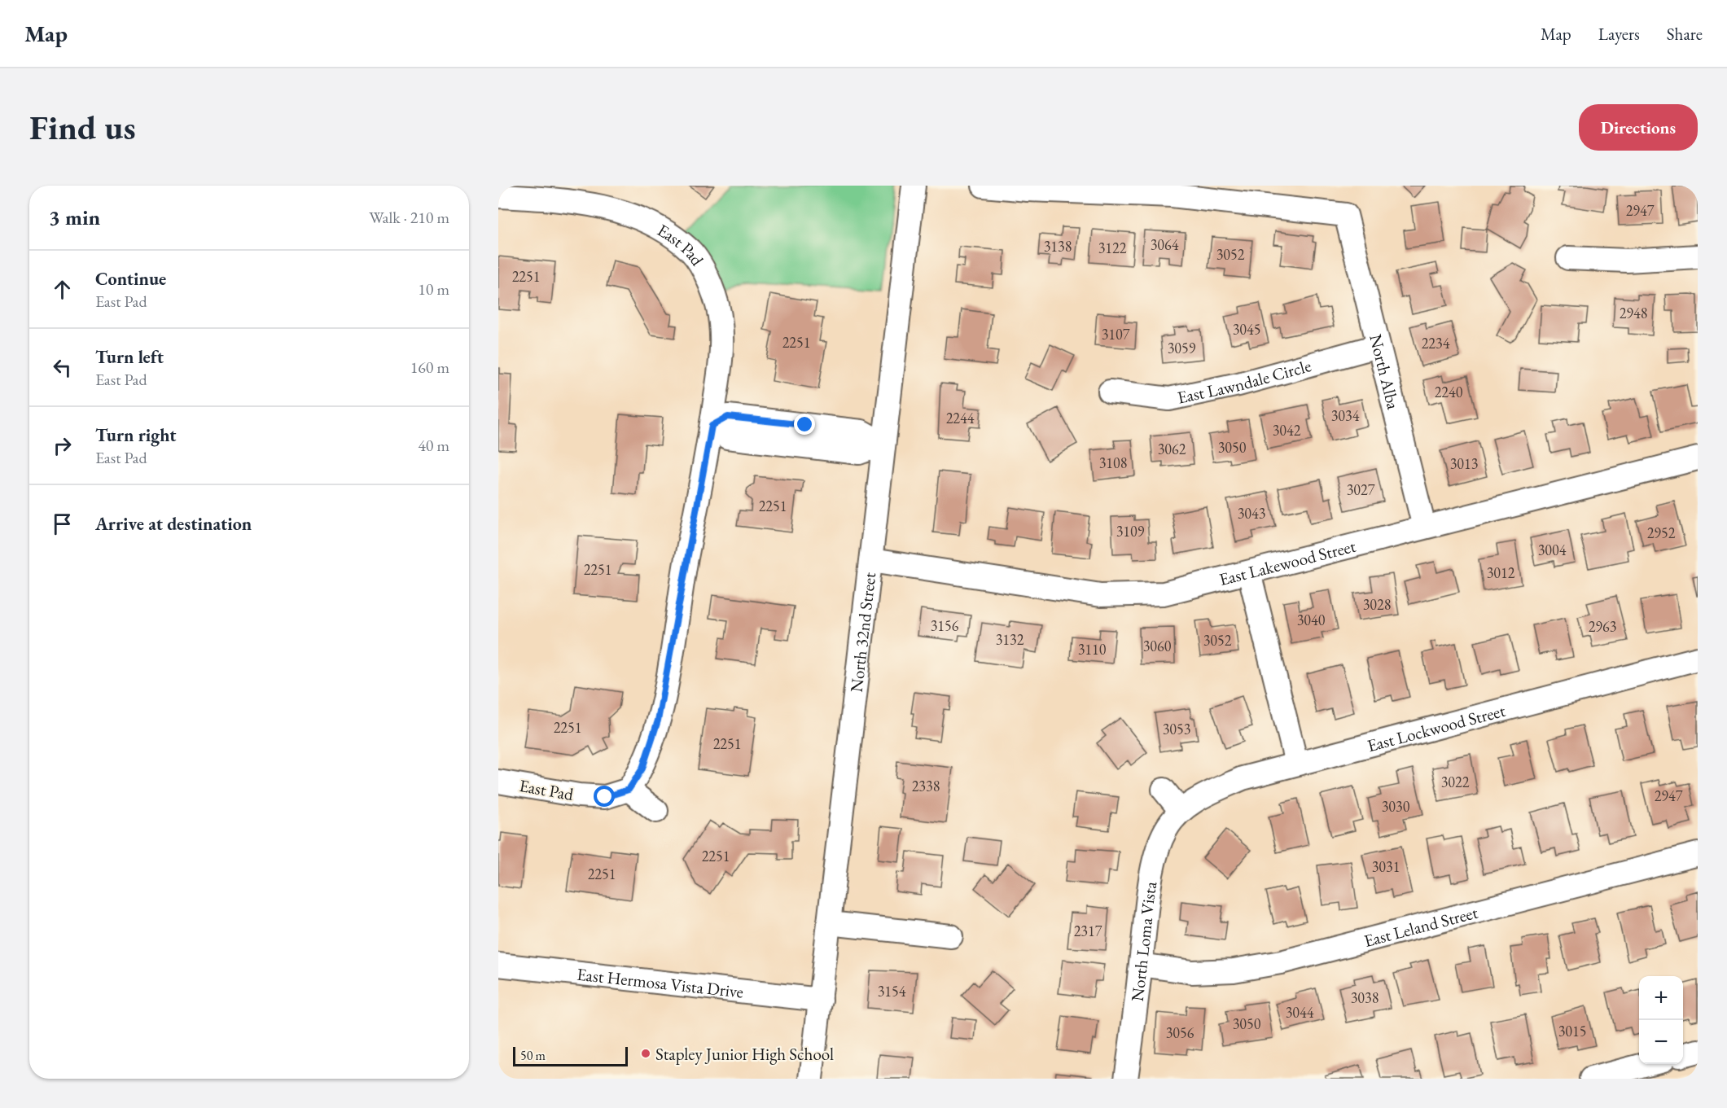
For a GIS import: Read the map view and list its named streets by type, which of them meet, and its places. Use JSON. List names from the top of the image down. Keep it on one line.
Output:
{"streets":{"street":["East Pad","North Alba","East Lawndale Circle","East Lakewood Street","North 32nd Street","East Lockwood Street","East Leland Street","North Loma Vista","East Hermosa Vista Drive"]},"crossings":[["North Alba","East Lawndale Circle"],["North Alba","East Lakewood Street"],["East Lakewood Street","North 32nd Street"],["North 32nd Street","East Hermosa Vista Drive"],["East Lockwood Street","North Loma Vista"],["East Leland Street","North Loma Vista"]],"places":["Stapley Junior High School"],"house_numbers":["2947","3064","3138","3122","3052","2251","2948","3045","3107","2251","2234","3059","2240","3034","2244","3042","3050","3062","3108","3013","3027","2251","3043","3109","2952","3004","2251","3012","3028","3040","3156","2963","3132","3052","3060","3110","2251","3053","2251","3022","2338","2947","3030","2251","3031","2251","2317","3154","3038","3044","3050","3015","3056"],"scale_bar":"50 m","page":{"header":"Map","nav":["Map","Layers","Share"],"buttons":"Directions","title":"Find us","heading":["3 min","Walk · 210 m"],"list":[["Continue","East Pad","10 m"],["Turn left","East Pad","160 m"],["Turn right","East Pad","40 m"],"Arrive at destination"],"map_buttons":["+","−"],"scale":"50 m"}}
